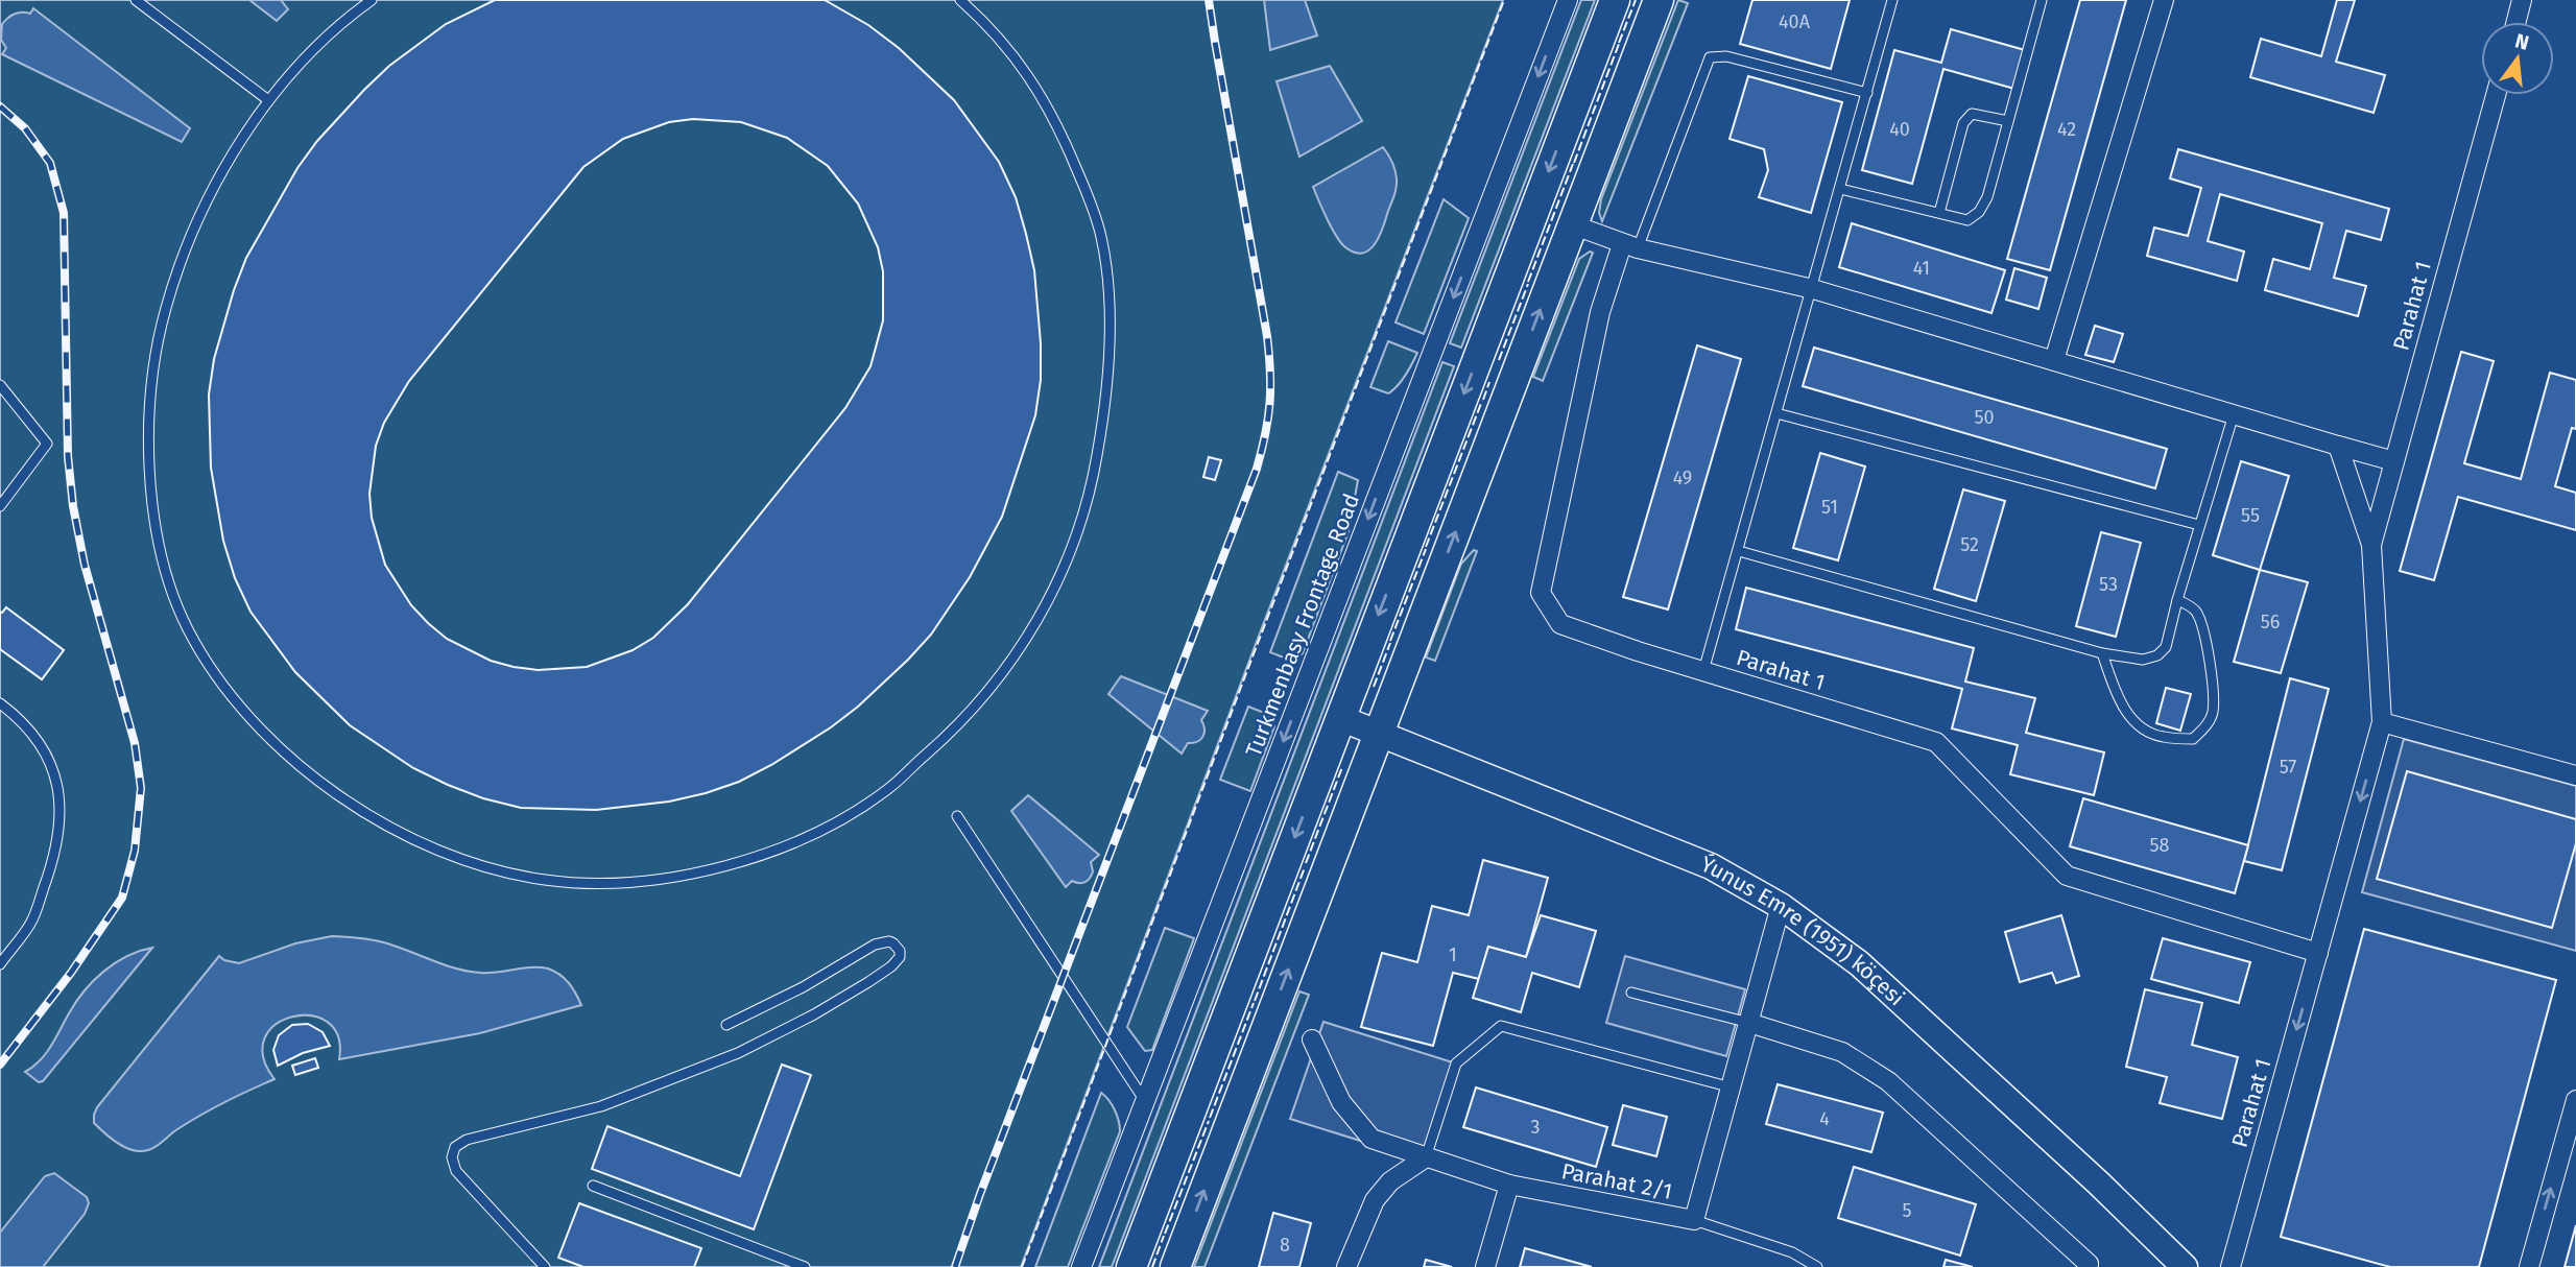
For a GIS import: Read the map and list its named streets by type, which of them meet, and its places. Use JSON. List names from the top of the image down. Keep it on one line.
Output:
{"streets":{"street":["Parahat 1","Turkmenbasy Frontage Road","Ýunus Emre (1951) köçesi","Parahat 2/1"]},"crossings":[["Ýunus Emre (1951) köçesi","Parahat 2/1"]],"one_way":["Turkmenbasy Frontage Road"],"house_numbers":["40A","40","42","41","50","49","51","55","52","53","56","57","58","1","4","3","5","8"],"north":"top"}
